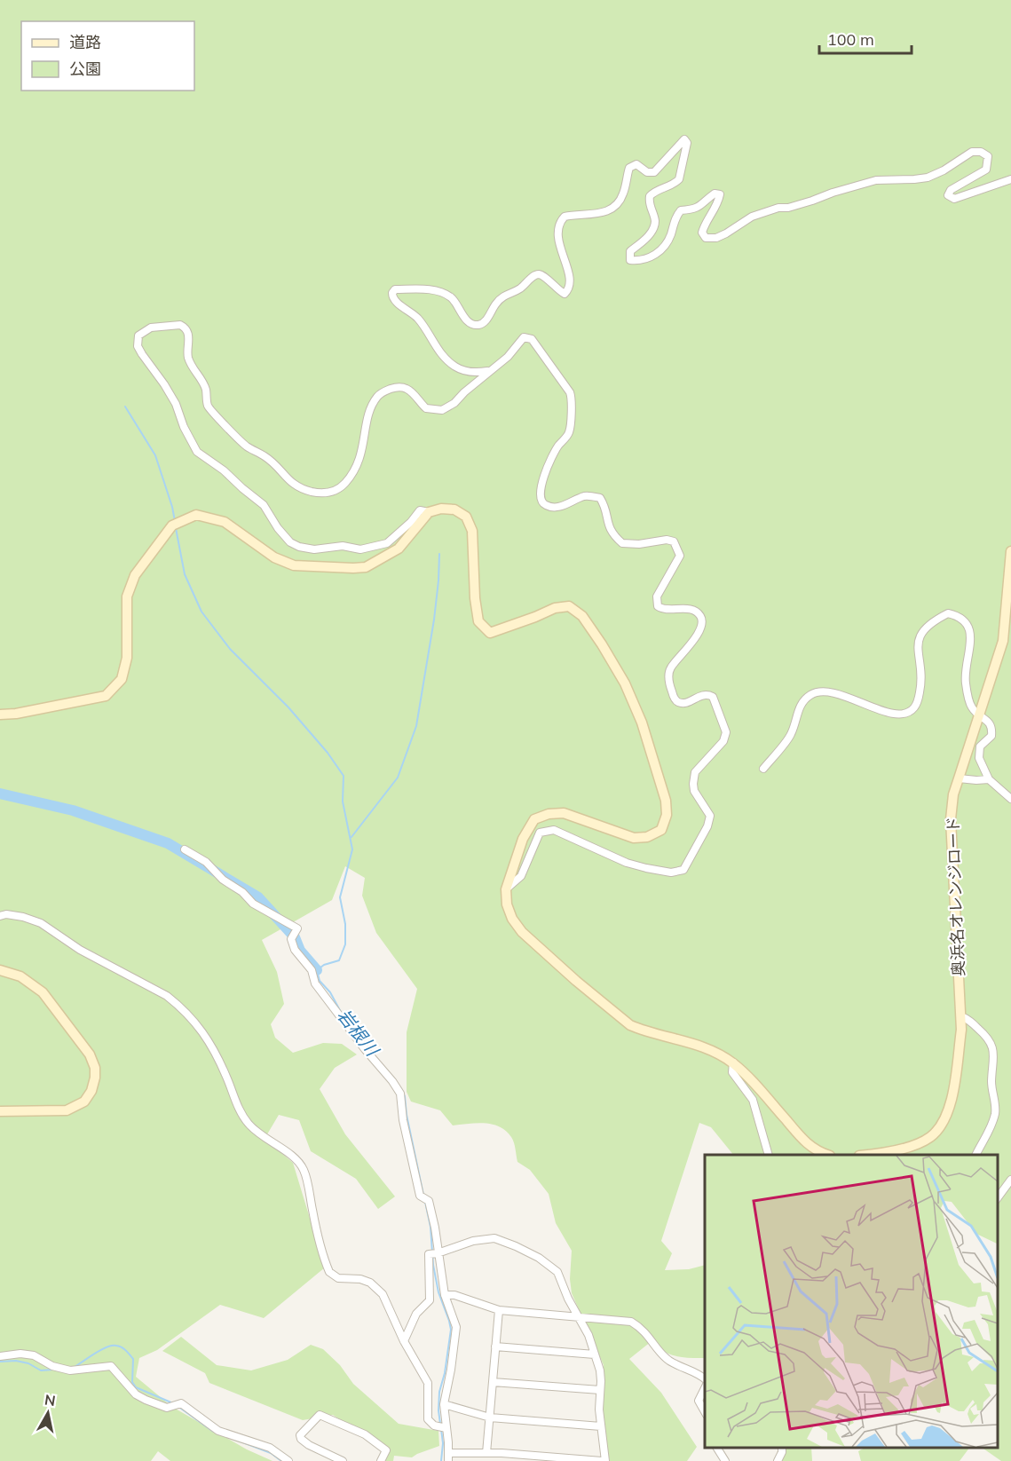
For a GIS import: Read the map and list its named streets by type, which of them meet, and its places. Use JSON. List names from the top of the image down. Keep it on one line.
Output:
{"streets":{"street":["奥浜名オレンジロード"]},"water":["岩根川"],"legend":["道路","公園"],"scale_bar":"100 m","north":"top"}
